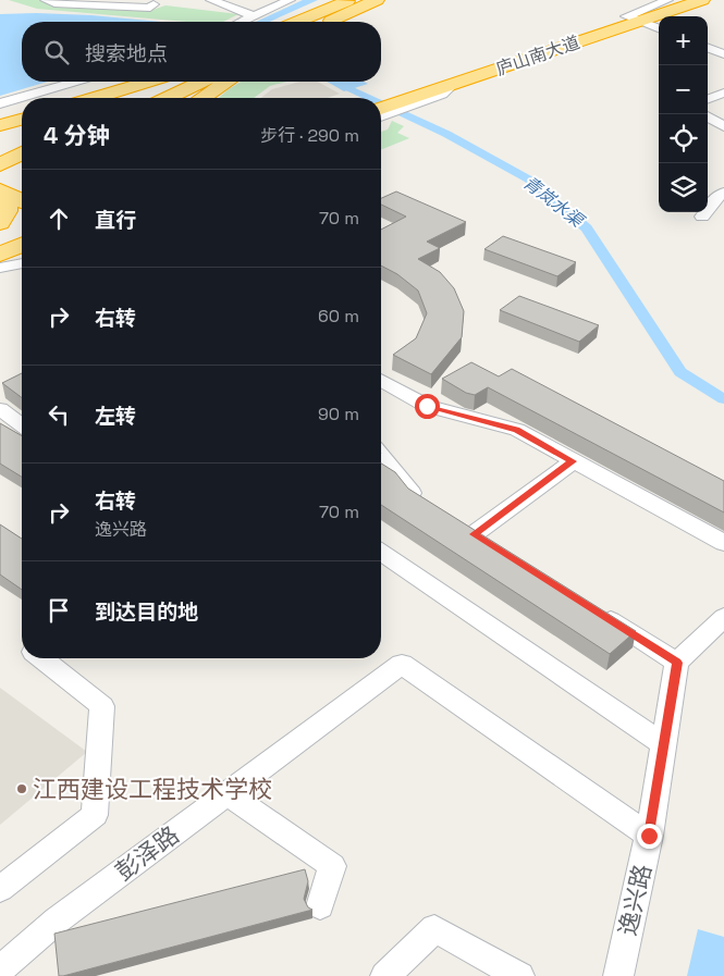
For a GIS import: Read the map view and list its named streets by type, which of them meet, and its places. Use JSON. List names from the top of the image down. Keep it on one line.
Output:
{"streets":{"highway":["庐山南大道"],"street":["彭泽路","逸兴路"]},"water":["青岚水渠"],"places":["江西建设工程技术学校"],"page":{"map_buttons":["+","−"],"search":"搜索地点","heading":["4 分钟","步行 · 290 m"],"list":[["直行","70 m"],["右转","60 m"],["左转","90 m"],["右转","逸兴路","70 m"],"到达目的地"]}}
